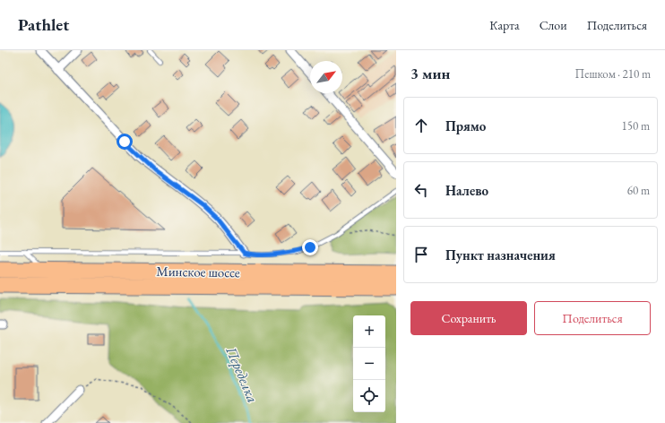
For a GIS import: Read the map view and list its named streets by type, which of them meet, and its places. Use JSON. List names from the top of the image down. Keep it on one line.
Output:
{"streets":{"highway":["Минское шоссе"]},"water":["Переделка"],"north":"top right","page":{"header":"Pathlet","nav":["Карта","Слои","Поделиться"],"heading":["3 мин","Пешком · 210 m"],"list":[["Прямо","150 m"],["Налево","60 m"],"Пункт назначения"],"buttons":["Сохранить","Поделиться"],"map_buttons":["+","−"]}}
